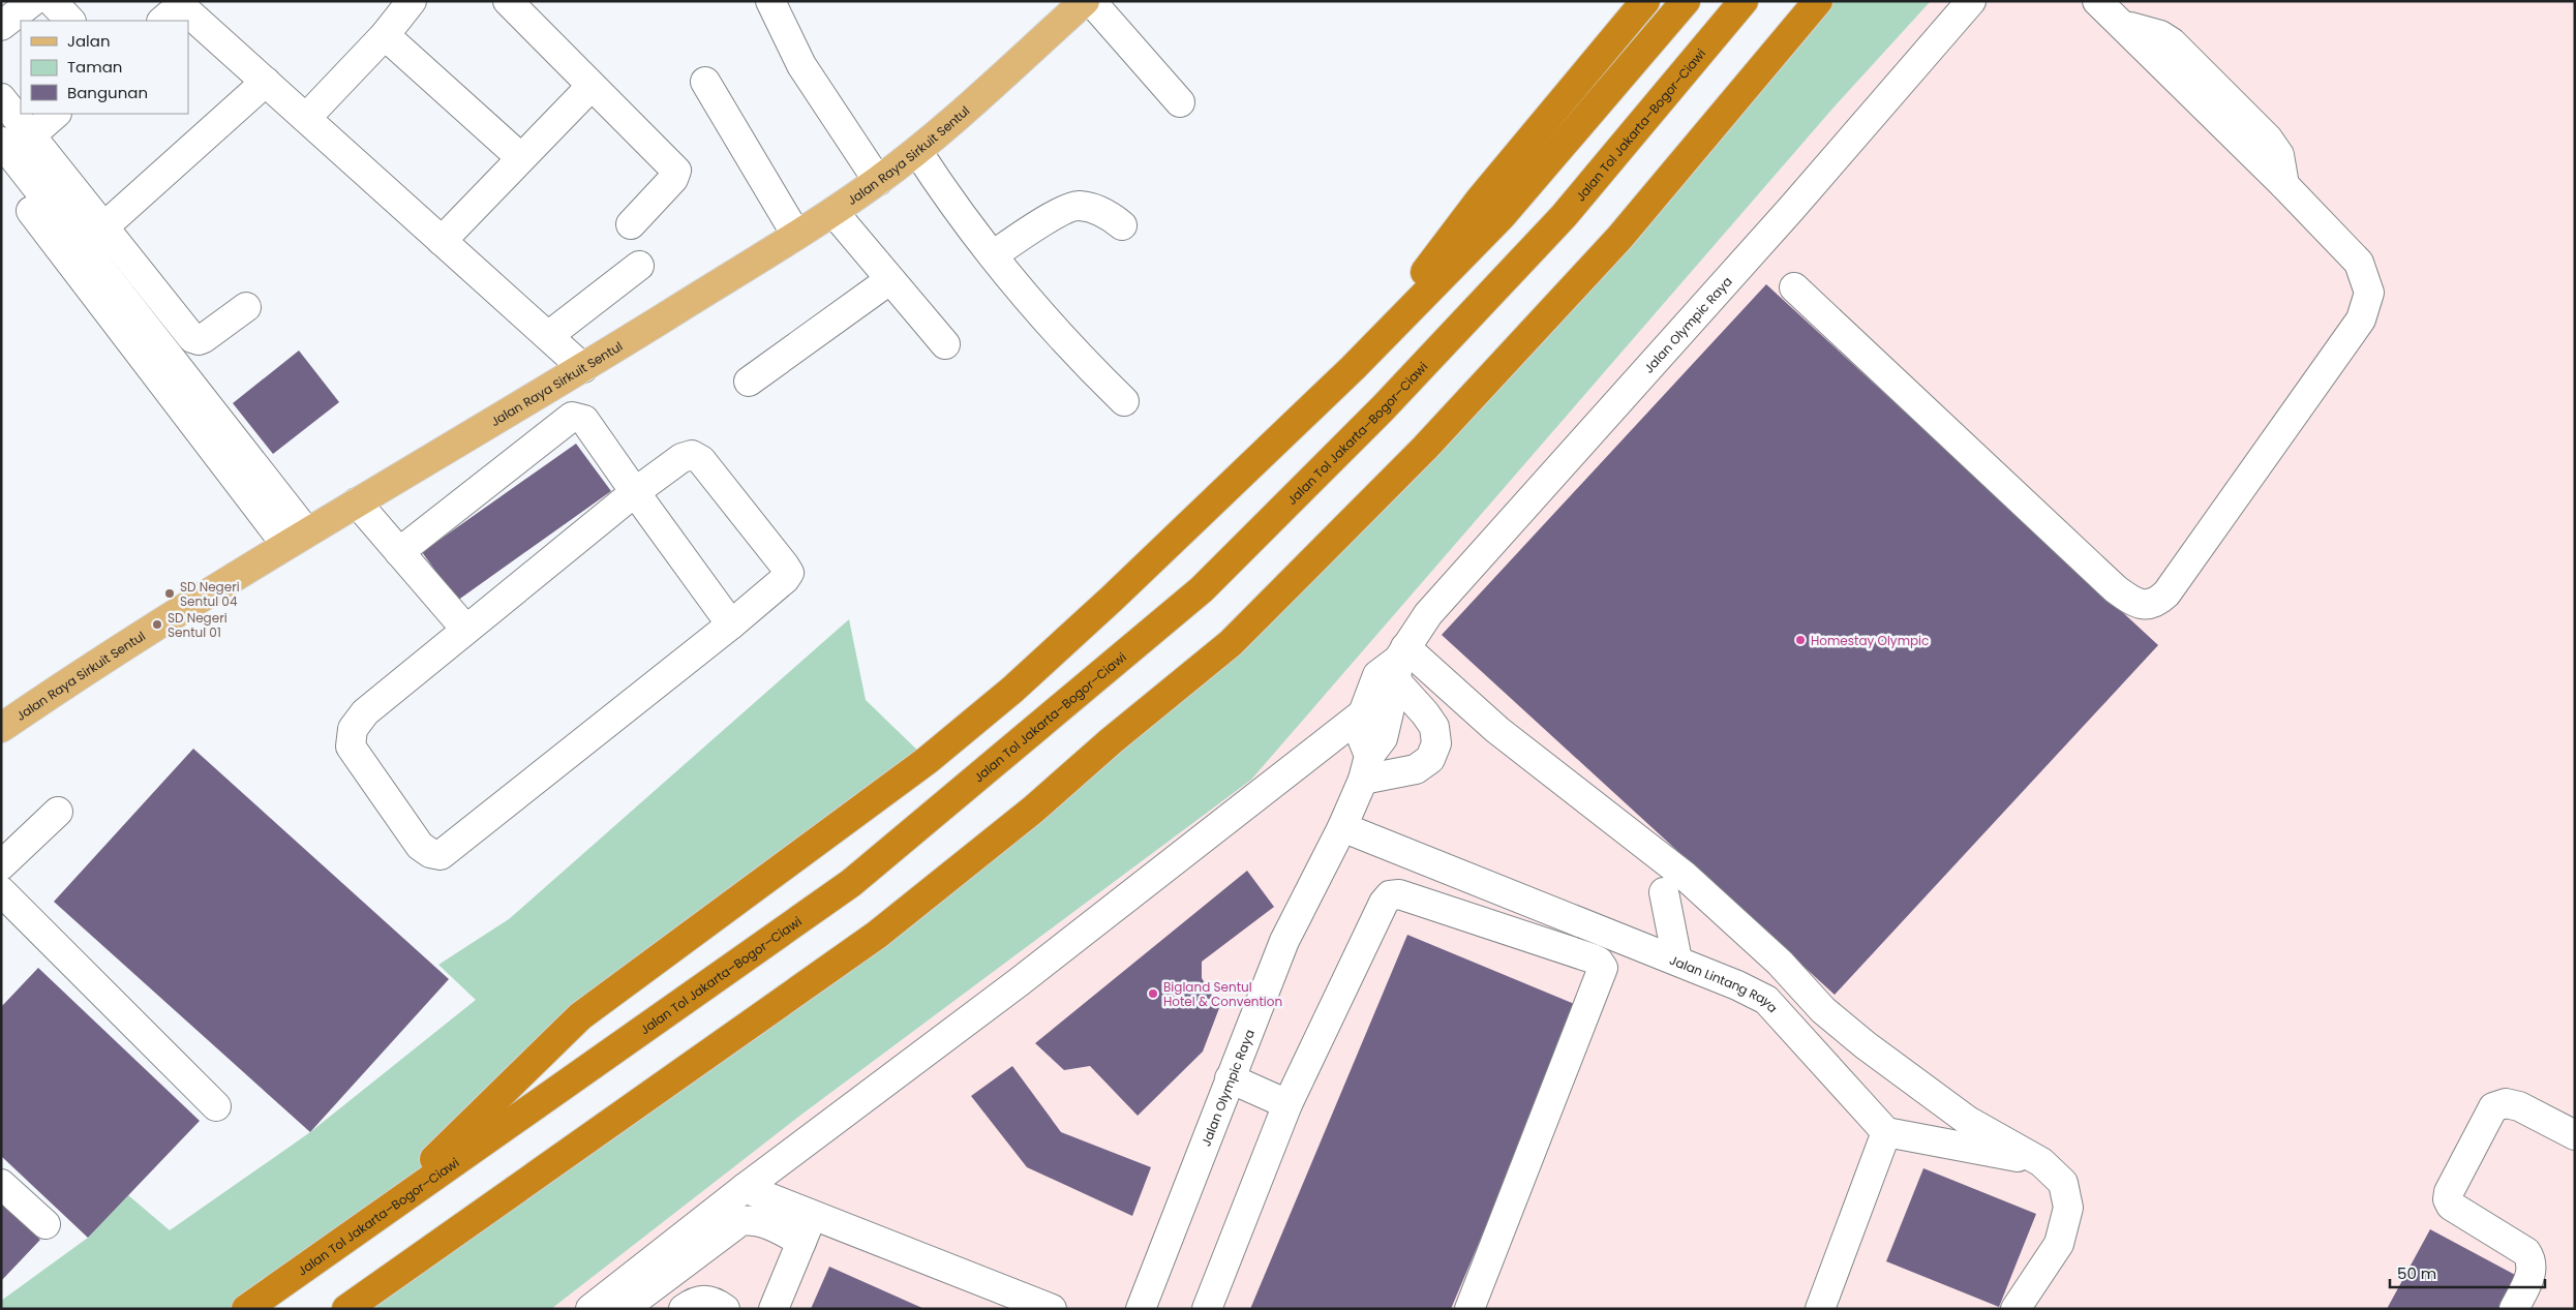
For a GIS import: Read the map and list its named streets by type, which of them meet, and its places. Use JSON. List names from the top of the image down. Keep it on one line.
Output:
{"streets":{"highway":["Jalan Tol Jakarta–Bogor–Ciawi"],"main road":["Jalan Raya Sirkuit Sentul"],"street":["Jalan Olympic Raya","Jalan Lintang Raya"]},"crossings":[["Jalan Olympic Raya","Jalan Lintang Raya"]],"places":["SD Negeri Sentul 04","SD Negeri Sentul 01","Homestay Olympic","Bigland Sentul Hotel & Convention"],"legend":["Jalan","Taman","Bangunan"],"scale_bar":"50 m"}
